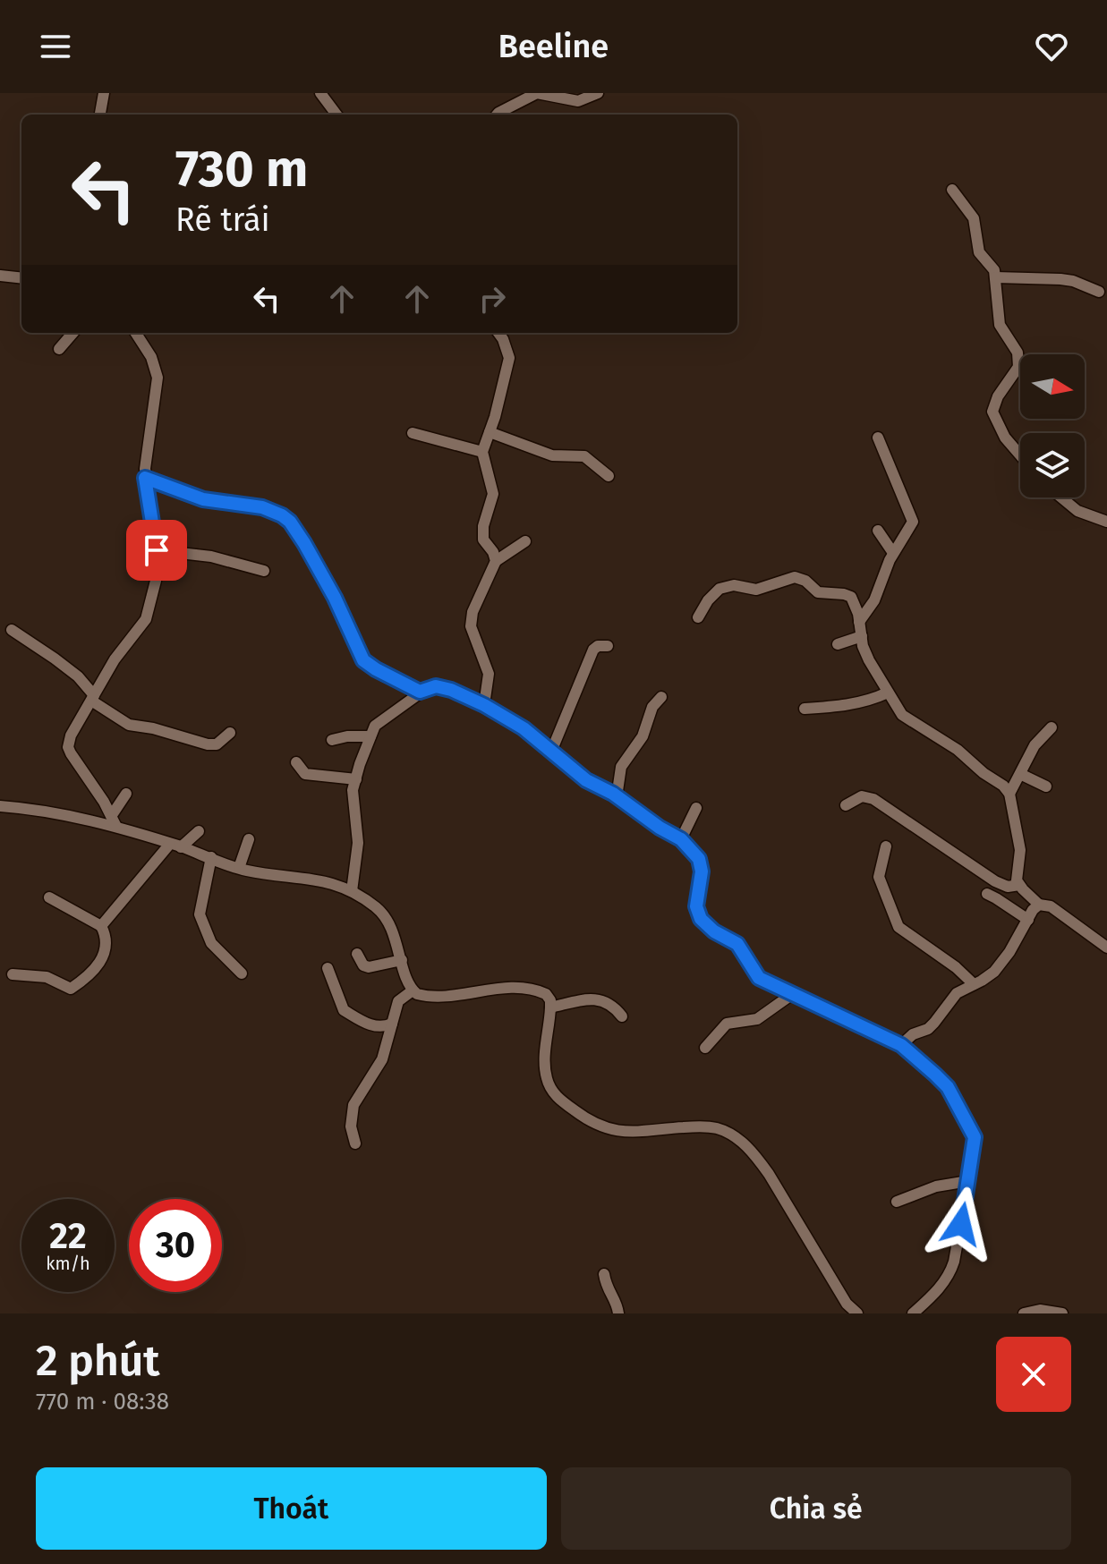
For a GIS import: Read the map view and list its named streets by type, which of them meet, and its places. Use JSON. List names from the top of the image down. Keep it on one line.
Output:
{"north":"right","page":{"header":"Beeline","turn":["730 m","Rẽ trái"],"speed":"22 km/h","limit":"30","heading":["2 phút","770 m · 08:38"],"buttons":["Thoát","Chia sẻ"]}}
